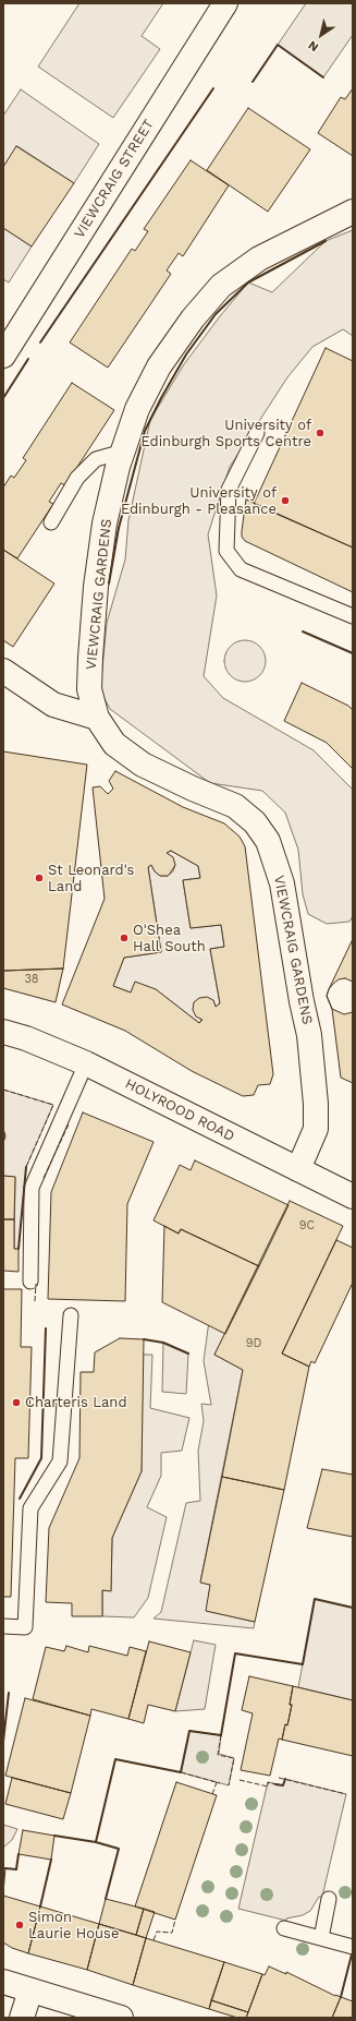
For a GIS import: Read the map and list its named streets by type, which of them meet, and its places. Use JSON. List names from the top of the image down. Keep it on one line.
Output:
{"streets":{"street":["VIEWCRAIG STREET","VIEWCRAIG GARDENS","HOLYROOD ROAD"]},"crossings":[["VIEWCRAIG GARDENS","HOLYROOD ROAD"]],"places":["University of Edinburgh Sports Centre","University of Edinburgh - Pleasance","St Leonard's Land","O'Shea Hall South","Charteris Land","Simon Laurie House"],"house_numbers":["38","9C","9D"],"north":"bottom left"}
